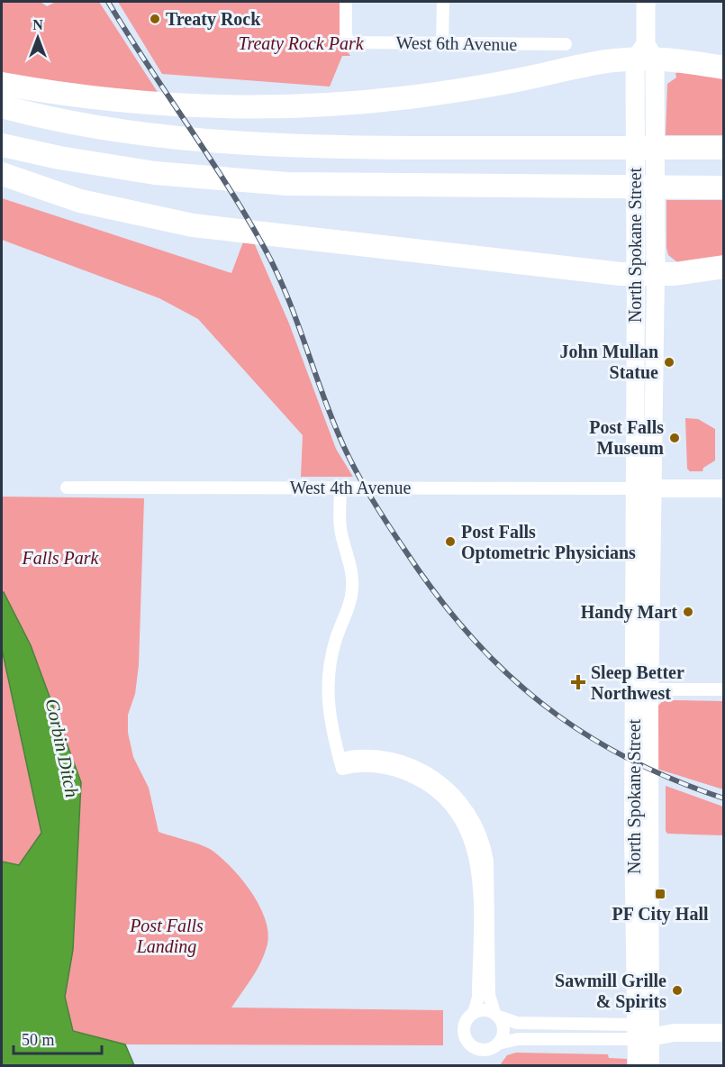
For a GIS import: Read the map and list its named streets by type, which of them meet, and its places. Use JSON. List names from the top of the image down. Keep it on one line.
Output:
{"streets":{"main road":["North Spokane Street"],"street":["West 6th Avenue","West 4th Avenue"]},"crossings":[["North Spokane Street","West 4th Avenue"]],"water":["Corbin Ditch"],"parks":["Treaty Rock Park","Falls Park","Post Falls Landing"],"places":{"other":["Treaty Rock","John Mullan Statue","Post Falls Museum","Post Falls Optometric Physicians","Handy Mart","Sawmill Grille & Spirits"],"health":["Sleep Better Northwest"],"transit":["PF City Hall"]},"scale_bar":"50 m","north":"top"}
